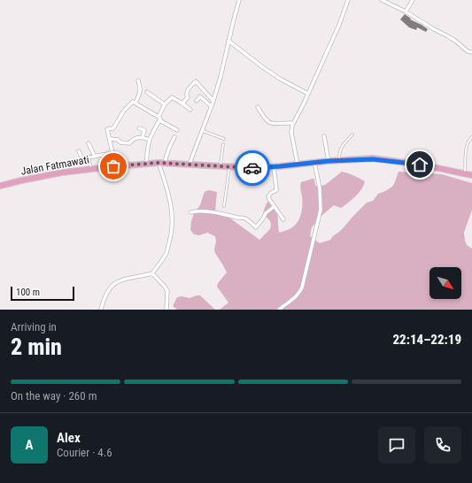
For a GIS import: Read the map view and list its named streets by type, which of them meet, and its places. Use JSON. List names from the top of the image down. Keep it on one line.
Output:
{"streets":{"highway":["Jalan Fatmawati"]},"scale_bar":"100 m","north":"bottom right","page":{"scale":"100 m","heading":["2 min","Arriving in","22:14–22:19"],"panel":["Alex","Courier · 4.6"],"bar":"On the way · 260 m","round":"A"}}
